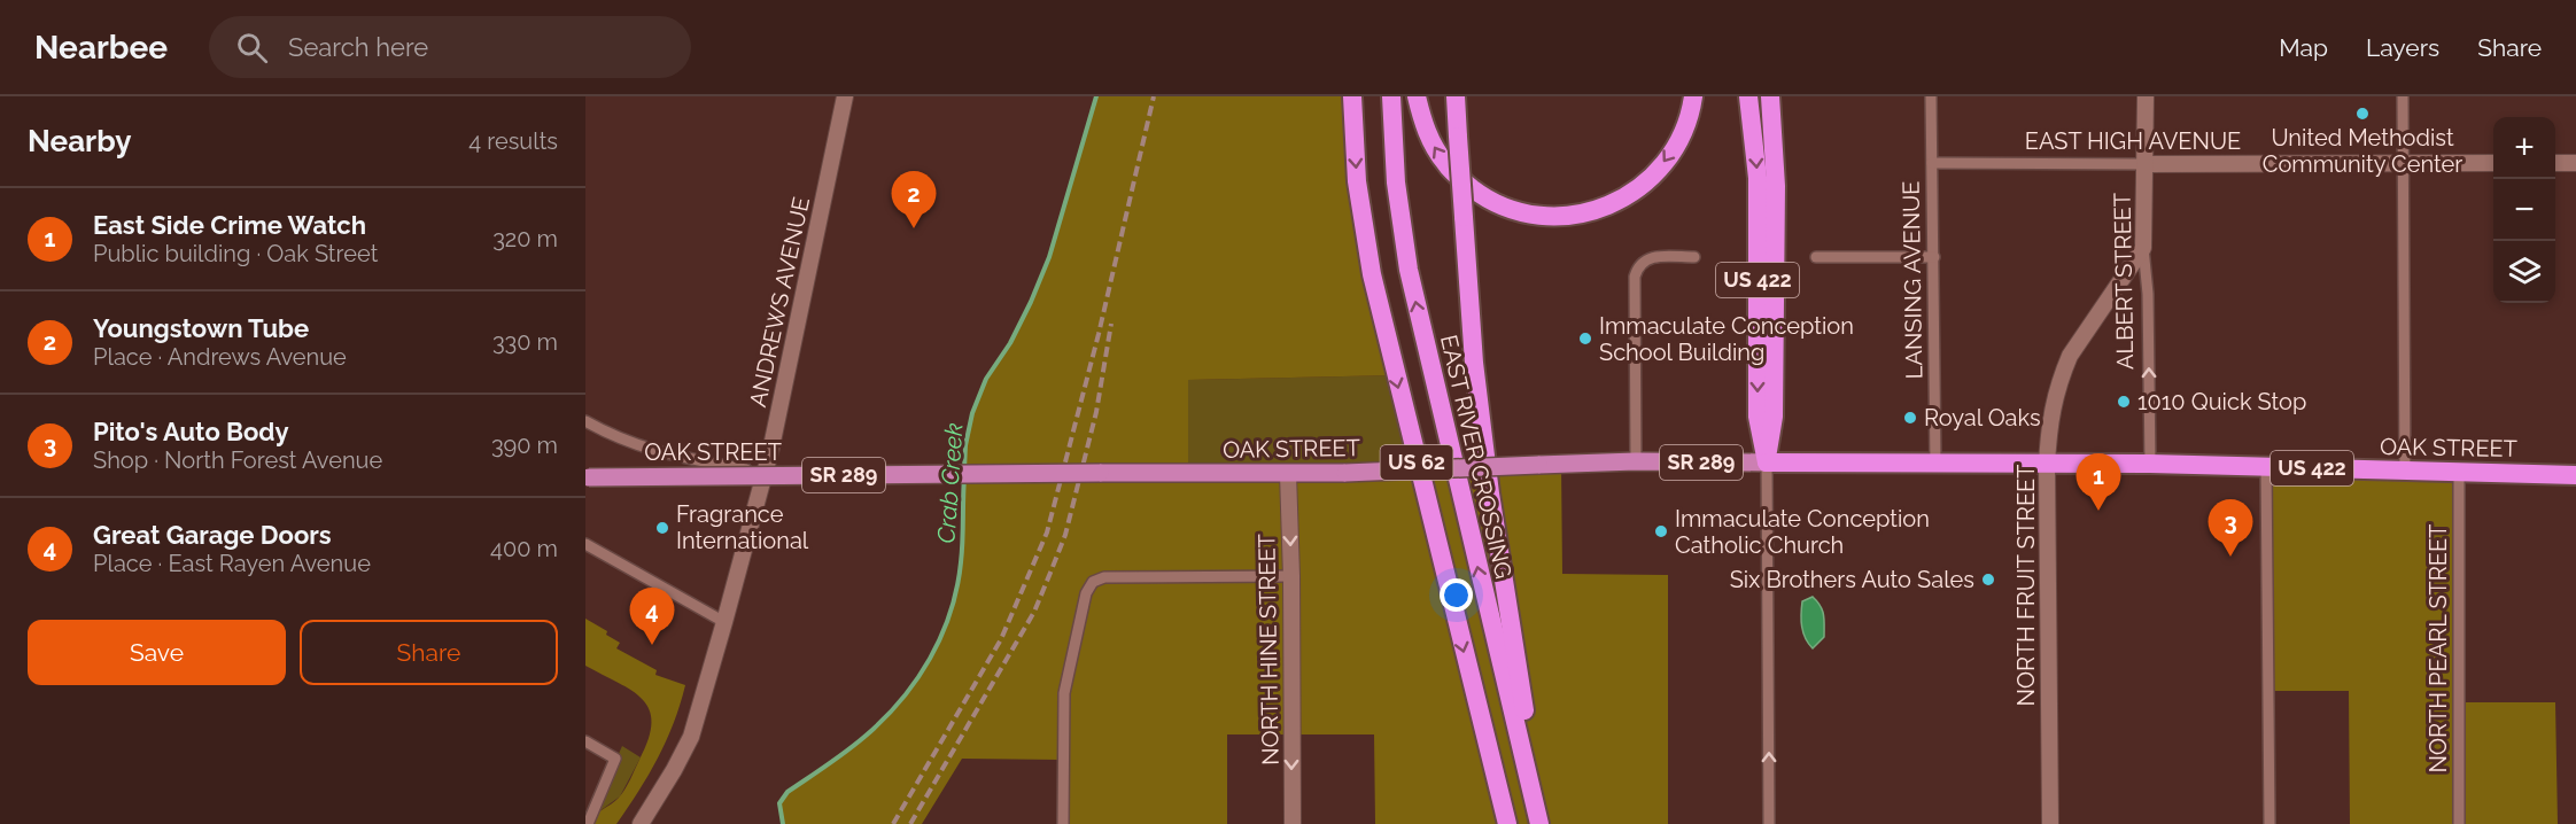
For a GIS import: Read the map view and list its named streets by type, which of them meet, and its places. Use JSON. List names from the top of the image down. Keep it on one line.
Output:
{"streets":{"highway":["US 422","OAK STREET","EAST RIVER CROSSING","US 62"],"main road":["SR 289"],"street":["EAST HIGH AVENUE","LANSING AVENUE","ALBERT STREET","ANDREWS AVENUE","NORTH FRUIT STREET","NORTH PEARL STREET","NORTH HINE STREET"]},"crossings":[["EAST HIGH AVENUE","LANSING AVENUE"],["EAST HIGH AVENUE","ALBERT STREET"],["US 422","OAK STREET"],["LANSING AVENUE","OAK STREET"],["ALBERT STREET","OAK STREET"],["ALBERT STREET","NORTH FRUIT STREET"],["OAK STREET","NORTH FRUIT STREET"],["OAK STREET","NORTH PEARL STREET"],["OAK STREET","NORTH HINE STREET"]],"one_way":["ALBERT STREET","NORTH HINE STREET"],"water":["Crab Creek"],"places":["United Methodist Community Center","Immaculate Conception School Building","1010 Quick Stop","Royal Oaks","Fragrance International","Immaculate Conception Catholic Church","Six Brothers Auto Sales"],"page":{"header":"Nearbee","search":"Search here","nav":["Map","Layers","Share"],"heading":["Nearby","4 results"],"map_buttons":["+","−"],"pins":["2","1","3","4"],"list":[{"mark":"1","name":"East Side Crime Watch","note":"Public building · Oak Street","value":"320 m"},{"mark":"2","name":"Youngstown Tube","note":"Place · Andrews Avenue","value":"330 m"},{"mark":"3","name":"Pito's Auto Body","note":"Shop · North Forest Avenue","value":"390 m"},{"mark":"4","name":"Great Garage Doors","note":"Place · East Rayen Avenue","value":"400 m"}],"buttons":["Save","Share"]}}
